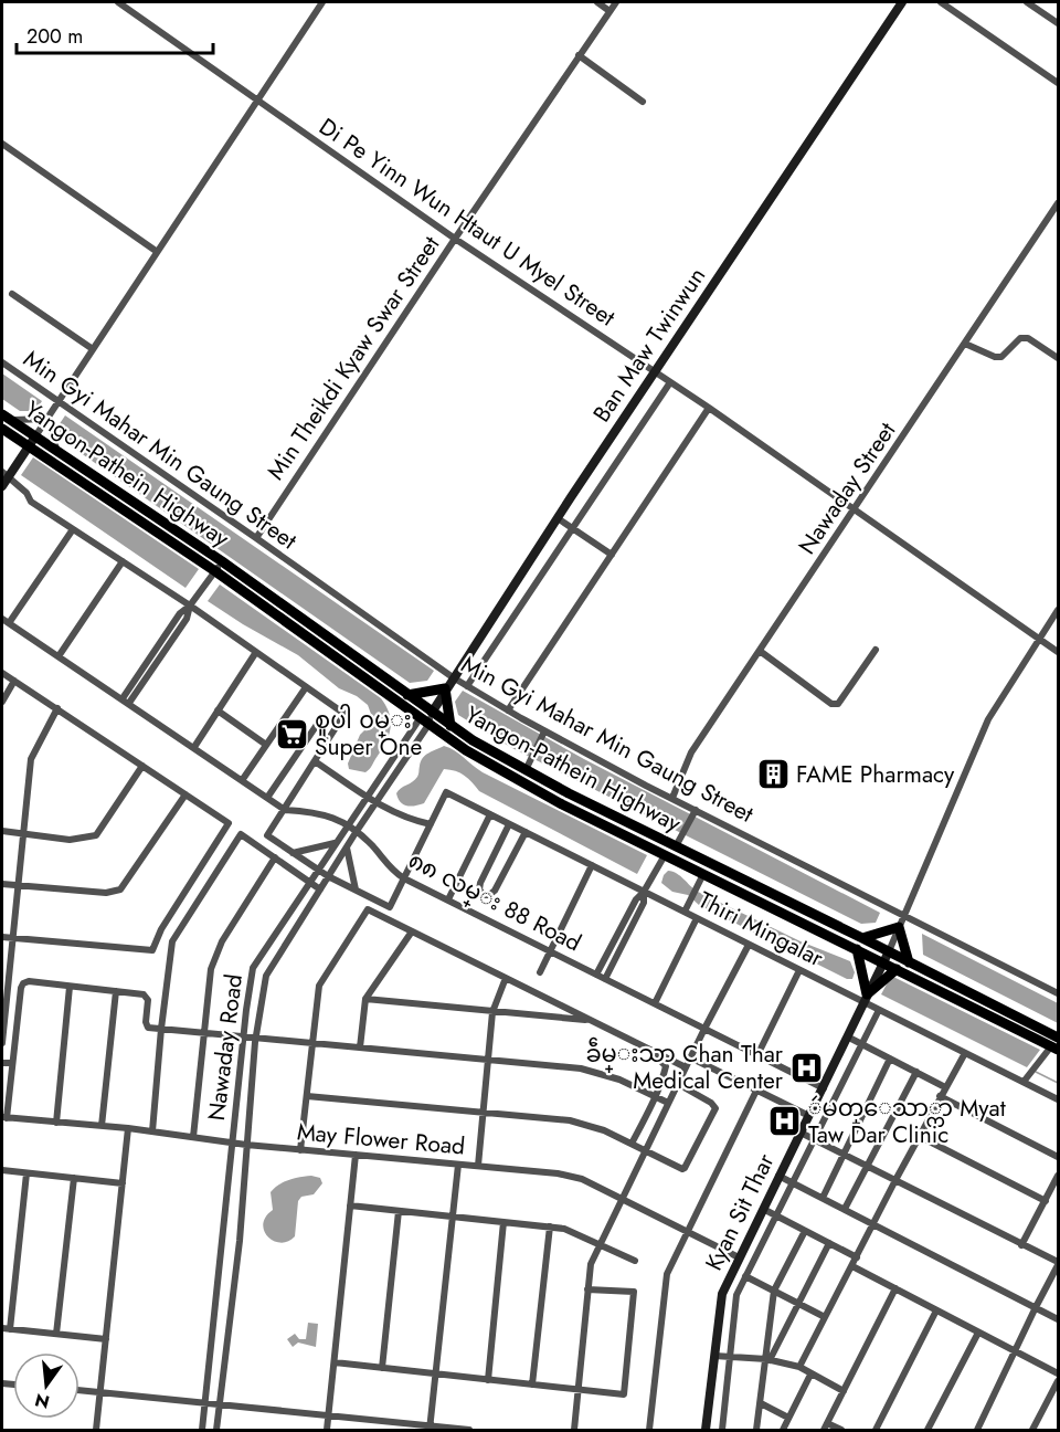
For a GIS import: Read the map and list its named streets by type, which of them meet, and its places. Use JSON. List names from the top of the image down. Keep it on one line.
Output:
{"streets":{"main road":["Yangon-Pathein Highway"],"street":["Di Pe Yinn Wun Htaut U Myel Street","Ban Maw Twinwun","Min Theikdi Kyaw Swar Street","Min Gyi Mahar Min Gaung Street","Nawaday Street","၈၈ လမ္း 88 Road","Thiri Mingalar","Nawaday Road","May Flower Road","Kyan Sit Thar"]},"crossings":[["Di Pe Yinn Wun Htaut U Myel Street","Ban Maw Twinwun"],["Di Pe Yinn Wun Htaut U Myel Street","Min Theikdi Kyaw Swar Street"],["Di Pe Yinn Wun Htaut U Myel Street","Nawaday Street"],["Ban Maw Twinwun","Min Gyi Mahar Min Gaung Street"],["Ban Maw Twinwun","Yangon-Pathein Highway"],["Ban Maw Twinwun","Nawaday Road"],["Min Theikdi Kyaw Swar Street","Min Gyi Mahar Min Gaung Street"],["Min Gyi Mahar Min Gaung Street","Nawaday Street"],["Yangon-Pathein Highway","Nawaday Road"],["Yangon-Pathein Highway","Kyan Sit Thar"],["၈၈ လမ္း 88 Road","Nawaday Road"],["၈၈ လမ္း 88 Road","Kyan Sit Thar"],["Thiri Mingalar","Kyan Sit Thar"],["Nawaday Road","May Flower Road"],["May Flower Road","Kyan Sit Thar"]],"places":{"supermarket":["စူပါ ၀မ္း Super One"],"building":["FAME Pharmacy"],"hospital":["ခဵမ္းသာ Chan Thar Medical Center","ဴမတ္ေသာ္တာ Myat Taw Dar Clinic"]},"scale_bar":"200 m","north":"bottom"}
